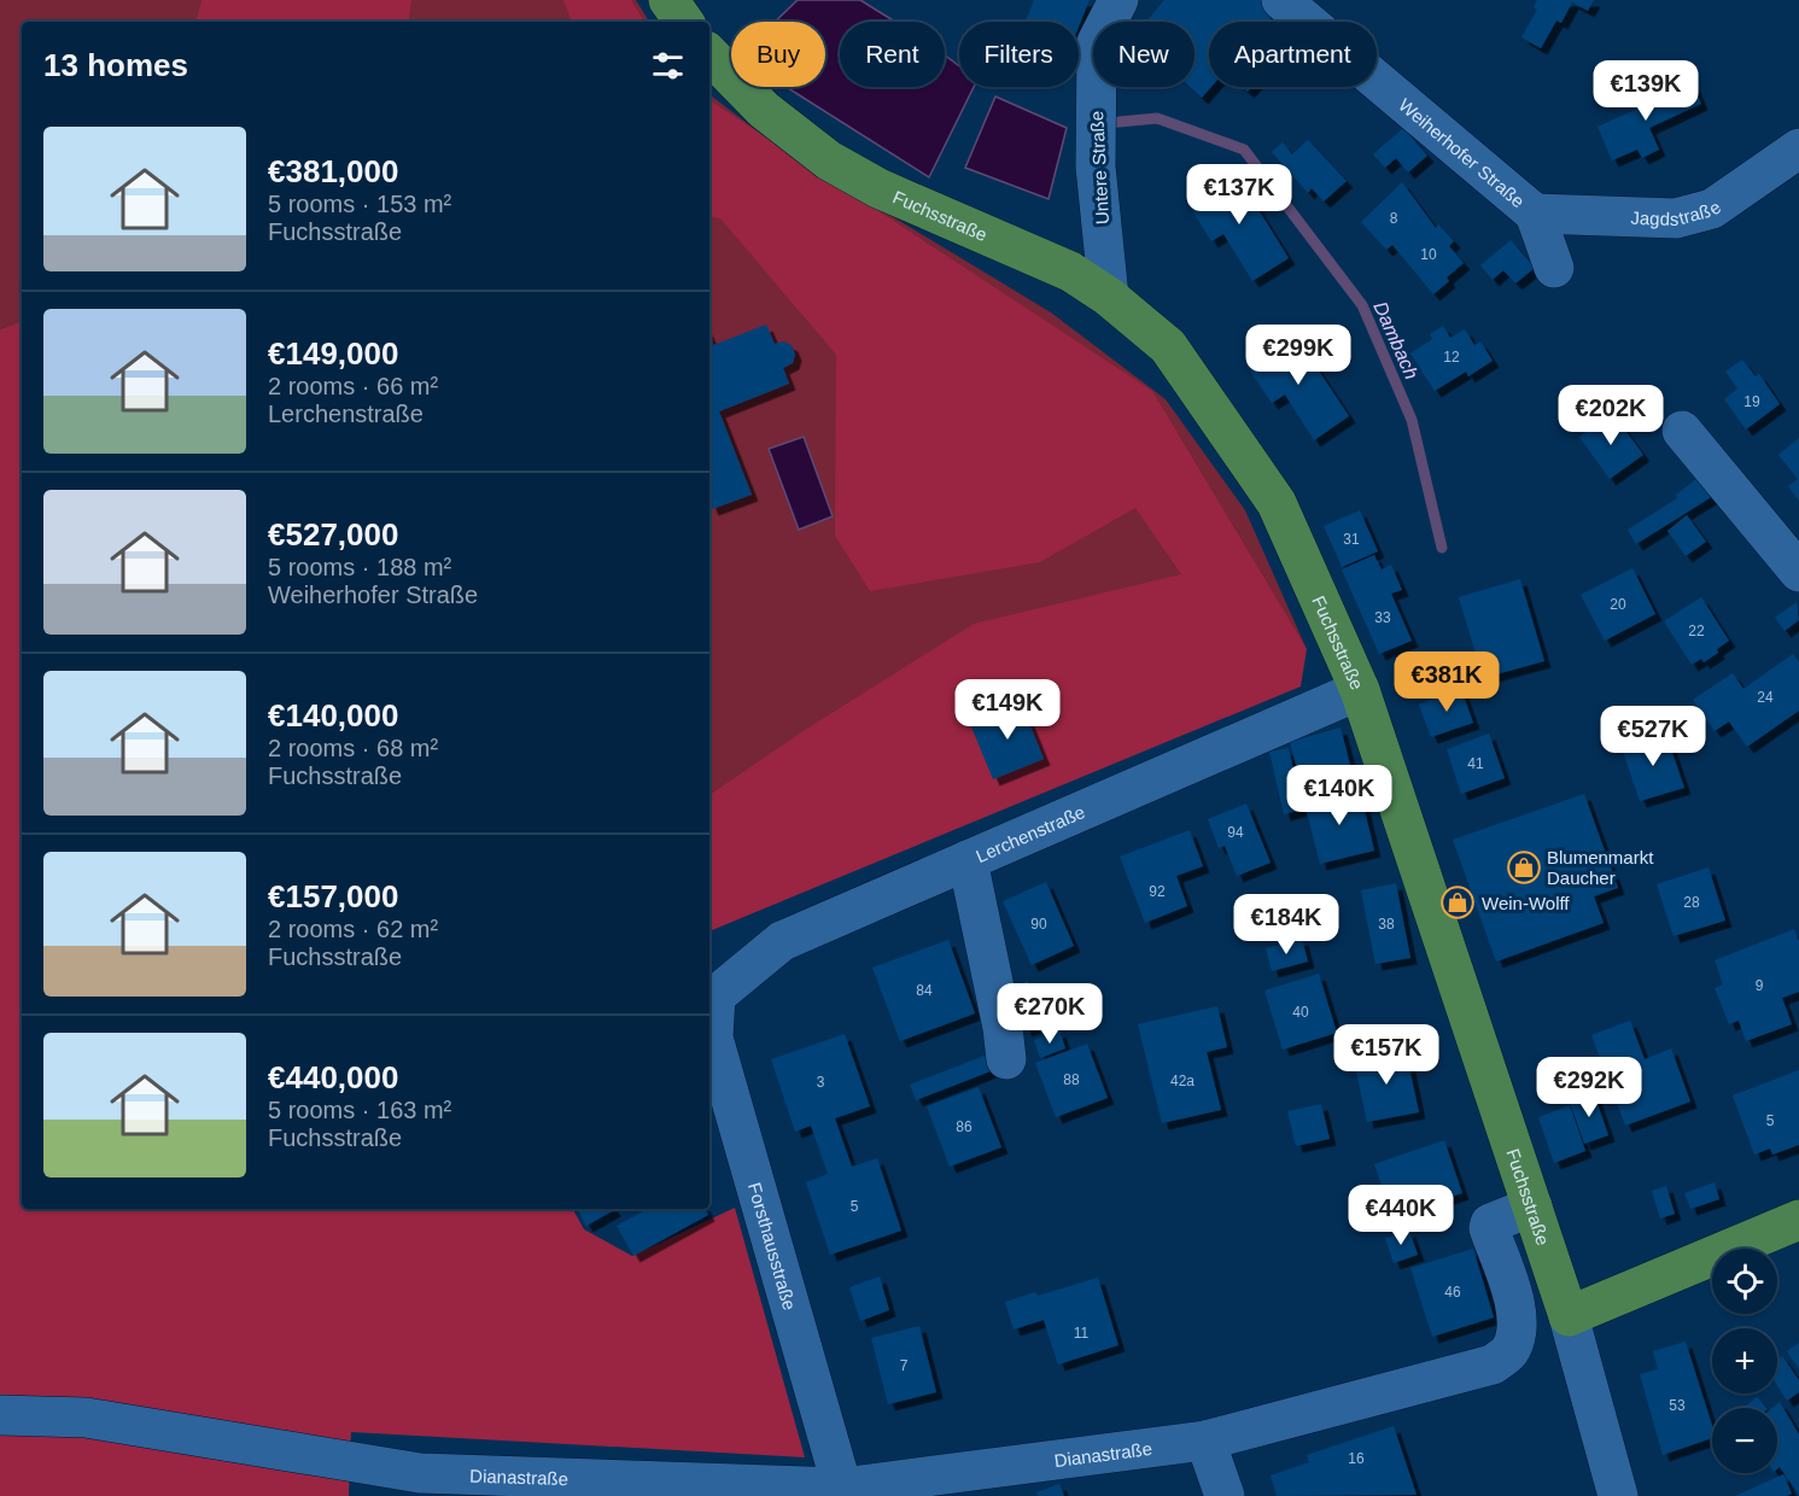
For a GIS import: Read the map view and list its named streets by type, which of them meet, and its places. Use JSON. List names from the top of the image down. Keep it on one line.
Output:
{"streets":{"main road":["Fuchsstraße"],"street":["Weiherhofer Straße","Untere Straße","Jagdstraße","Lerchenstraße","Forsthausstraße","Dianastraße"]},"crossings":[["Weiherhofer Straße","Jagdstraße"],["Untere Straße","Fuchsstraße"],["Fuchsstraße","Lerchenstraße"],["Fuchsstraße","Dianastraße"],["Lerchenstraße","Forsthausstraße"],["Forsthausstraße","Dianastraße"]],"water":["Dambach"],"places":{"shop":["Blumenmarkt Daucher","Wein-Wolff"]},"house_numbers":["8","10","12","19","31","20","33","22","24","41","94","92","28","90","38","9","84","40","88","42a","3","5","86","5","46","11","7","53","16"],"page":{"chip":["Buy","Rent","Filters","New","Apartment"],"heading":"13 homes","price":["€139K","€137K","€299K","€202K","€381K","€149K","€527K","€140K","€184K","€270K","€157K","€292K","€440K"],"list":[{"name":"€381,000","note":"5 rooms · 153 m² · Fuchsstraße"},{"name":"€149,000","note":"2 rooms · 66 m² · Lerchenstraße"},{"name":"€527,000","note":"5 rooms · 188 m² · Weiherhofer Straße"},{"name":"€140,000","note":"2 rooms · 68 m² · Fuchsstraße"},{"name":"€157,000","note":"2 rooms · 62 m² · Fuchsstraße"},{"name":"€440,000","note":"5 rooms · 163 m² · Fuchsstraße"}],"map_buttons":["+","−"]}}
